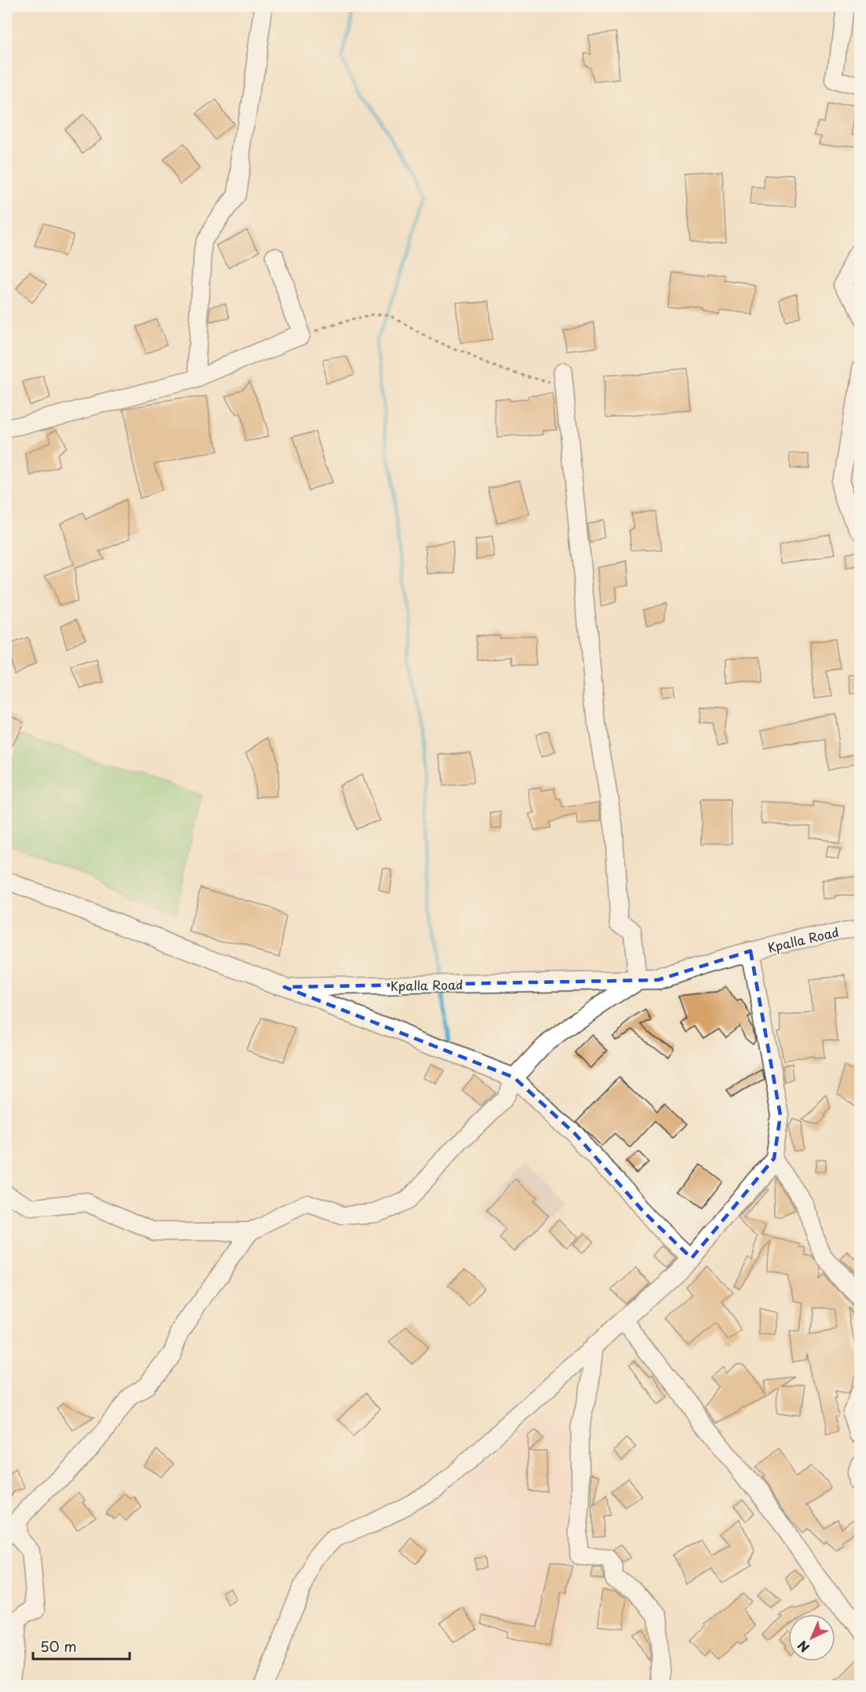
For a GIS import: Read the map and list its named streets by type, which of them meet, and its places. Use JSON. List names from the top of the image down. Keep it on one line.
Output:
{"streets":{"street":["Kpalla Road"]},"scale_bar":"50 m","north":"bottom left"}
